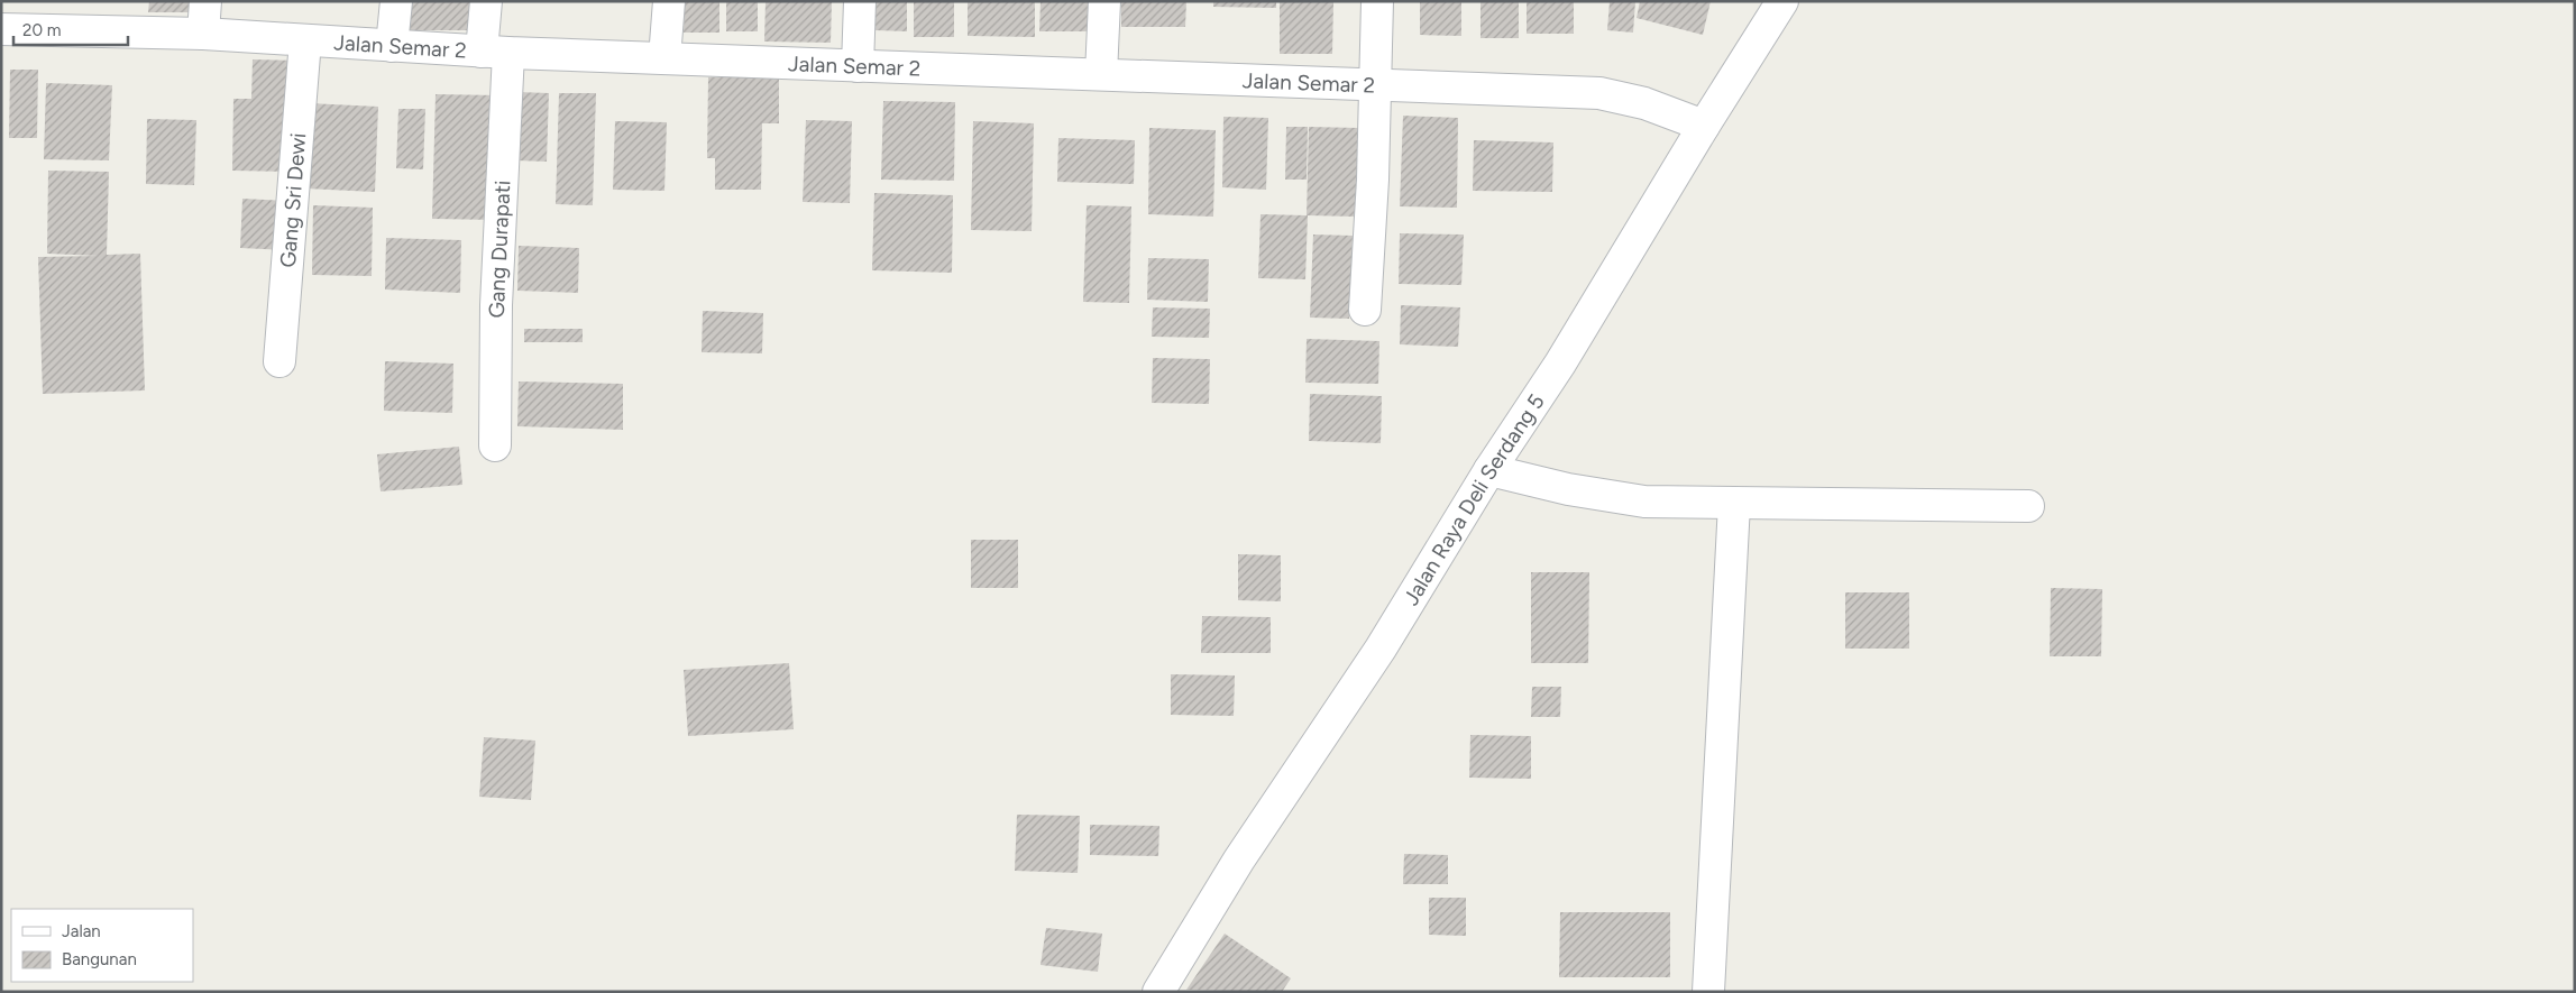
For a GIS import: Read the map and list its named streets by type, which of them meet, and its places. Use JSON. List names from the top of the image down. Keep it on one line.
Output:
{"streets":{"street":["Jalan Semar 2","Gang Sri Dewi","Gang Durapati","Jalan Raya Deli Serdang 5"]},"crossings":[["Jalan Semar 2","Gang Sri Dewi"],["Jalan Semar 2","Gang Durapati"],["Jalan Semar 2","Jalan Raya Deli Serdang 5"]],"legend":["Jalan","Bangunan"],"scale_bar":"20 m"}
